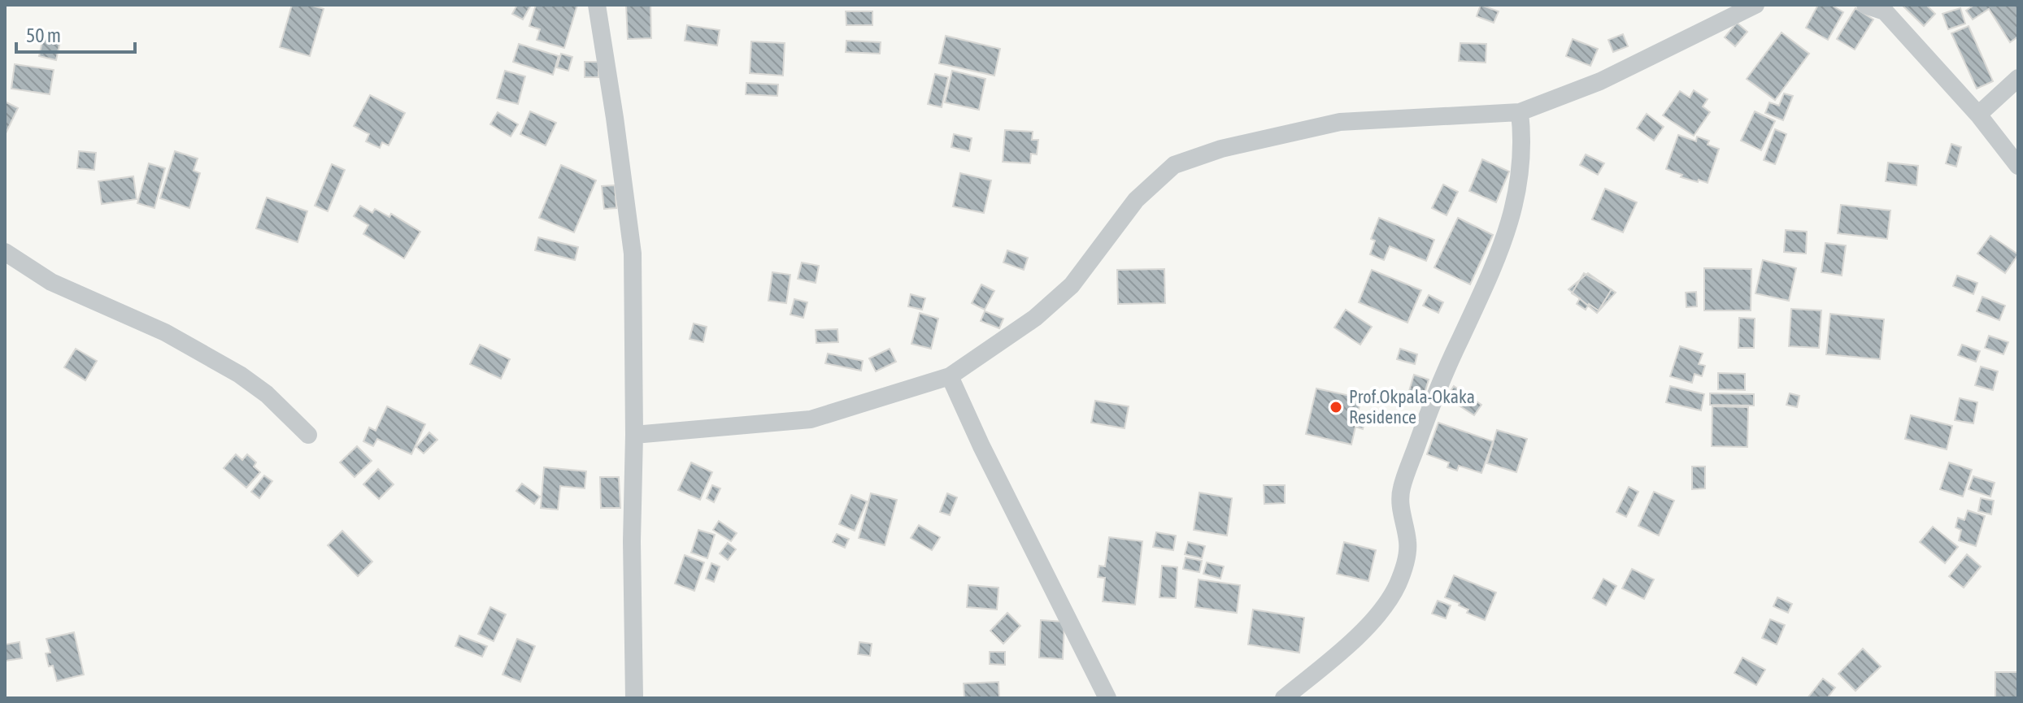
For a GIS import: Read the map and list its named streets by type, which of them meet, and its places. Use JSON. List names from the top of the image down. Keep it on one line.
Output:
{"places":["Prof.Okpala-Okaka Residence"],"scale_bar":"50 m"}
